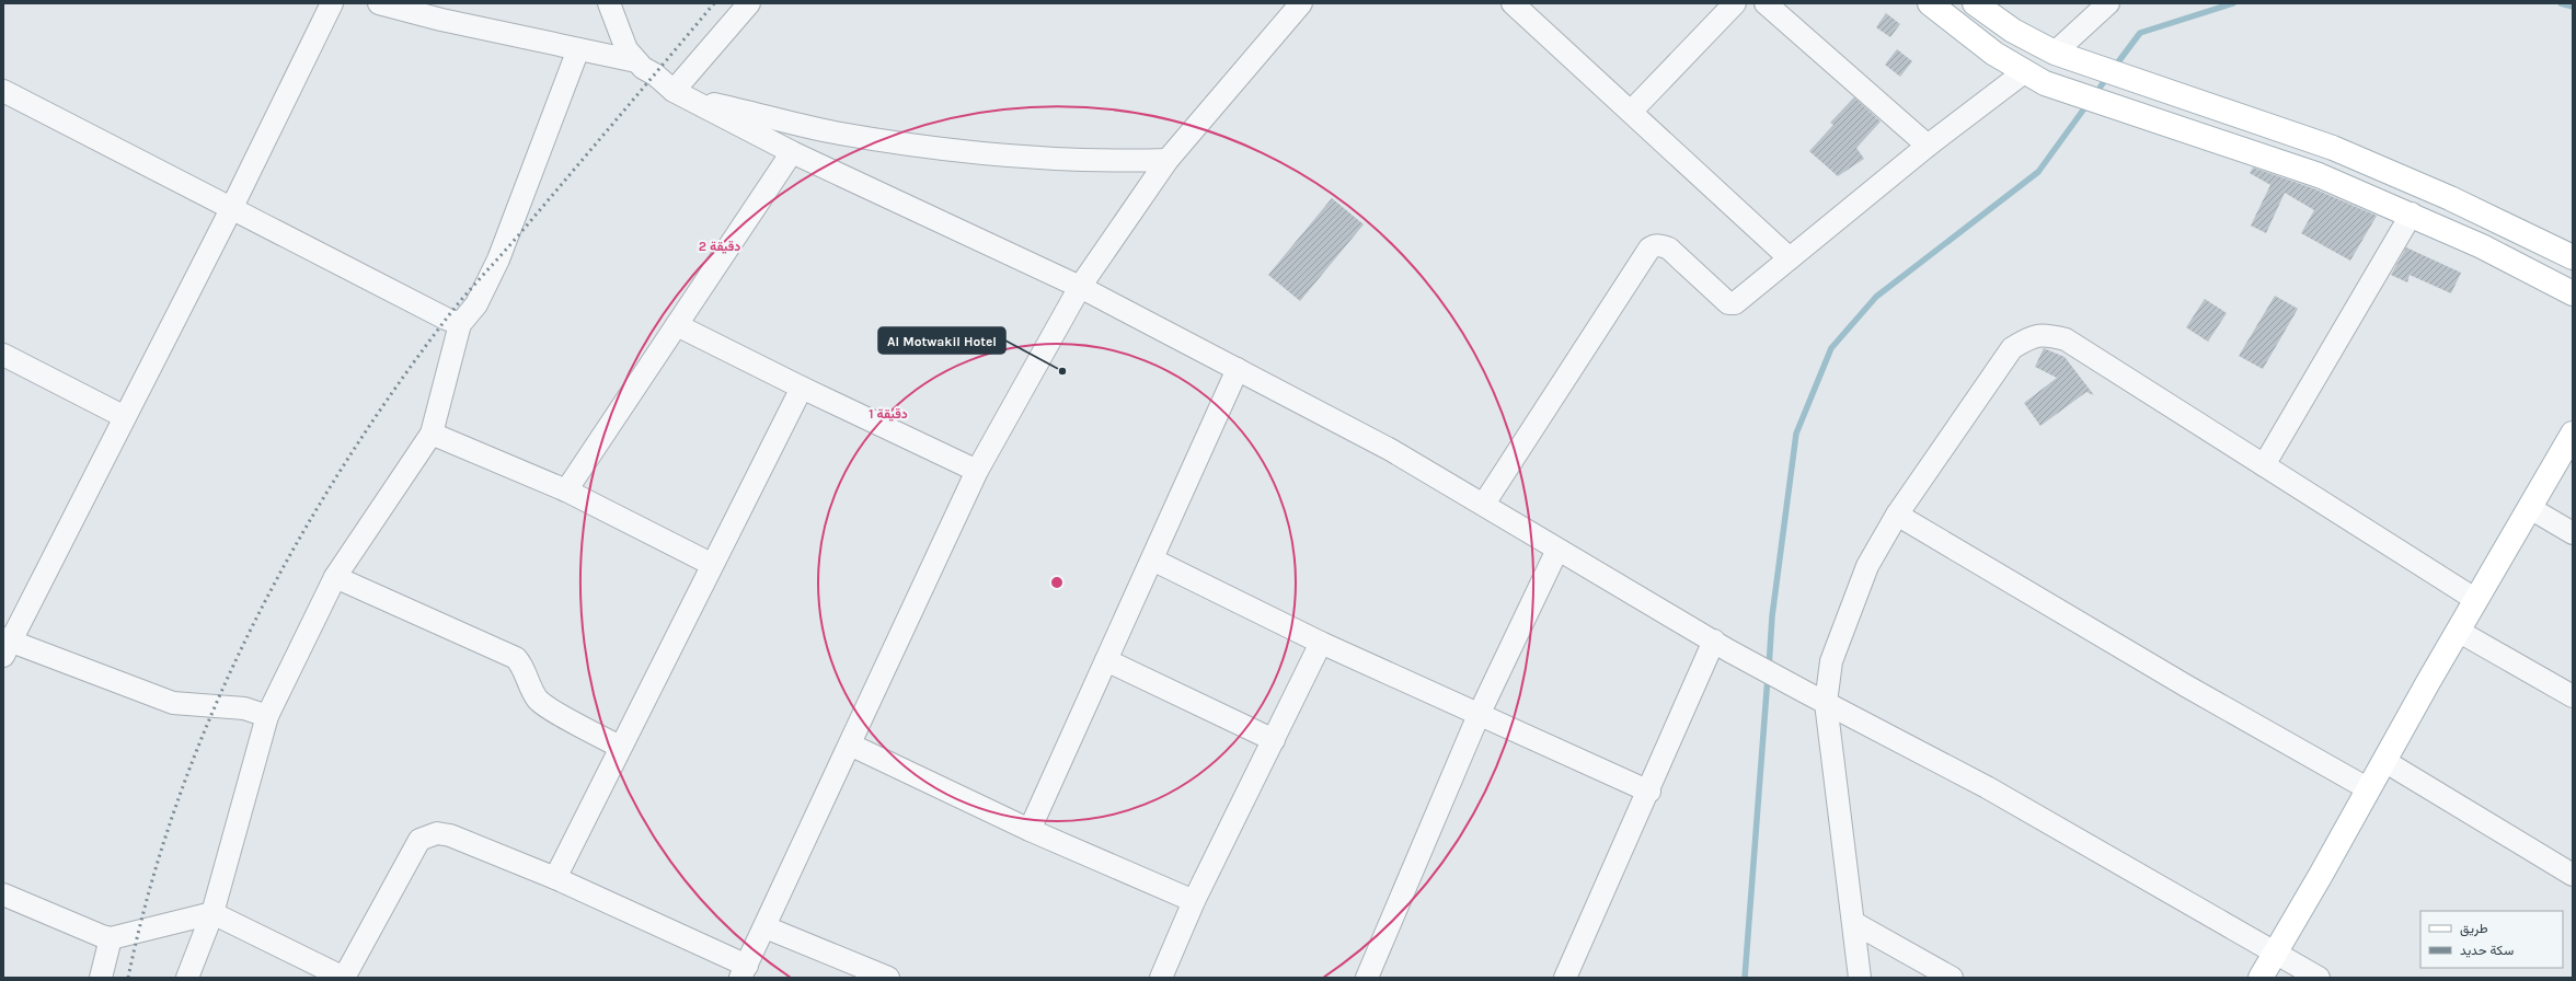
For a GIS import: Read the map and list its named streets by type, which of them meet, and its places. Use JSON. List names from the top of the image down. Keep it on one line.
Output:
{"places":["Al Motwakil Hotel"],"legend":["طريق","سكة حديد"],"rings":["2 دقيقة","1 دقيقة"]}
